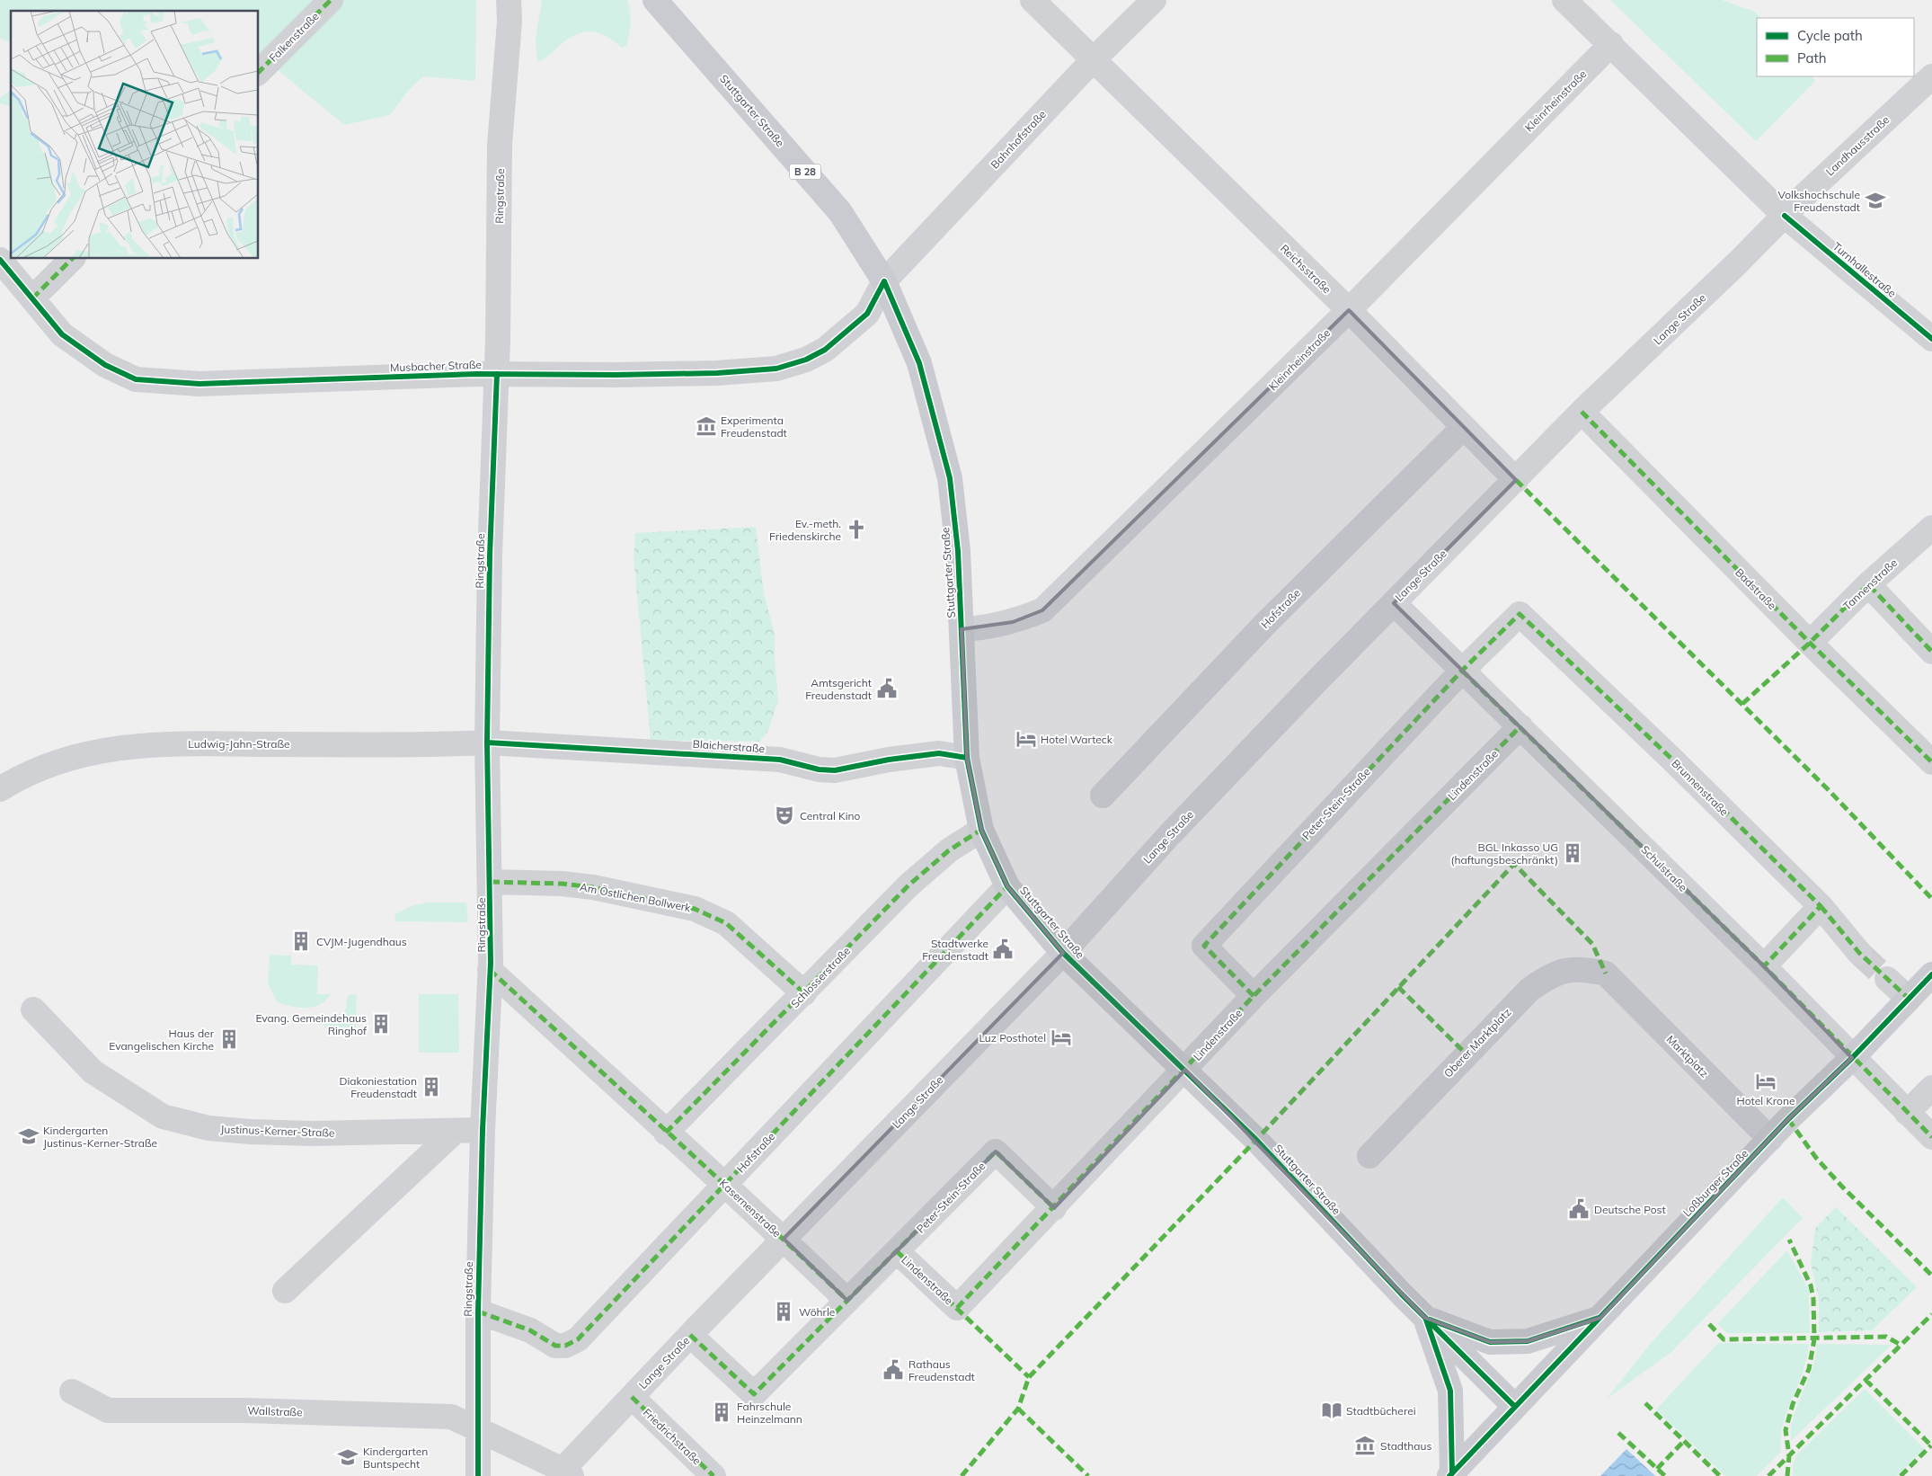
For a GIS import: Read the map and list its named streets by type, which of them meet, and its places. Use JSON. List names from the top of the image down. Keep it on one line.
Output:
{"streets":{"main road":["Stuttgarter Straße","B 28","Loßburger Straße"],"street":["Falkenstraße","Kleinrheinstraße","Bahnhofstraße","Landhausstraße","Ringstraße","Reichsstraße","Turnhallestraße","Lange Straße","Musbacher Straße","Tannenstraße","Badstraße","Hofstraße","Ludwig-Jahn-Straße","Blaicherstraße","Lindenstraße","Brunnenstraße","Peter-Stein-Straße","Schulstraße","Am Östlichen Bollwerk","Schlosserstraße","Oberer Marktplatz","Marktplatz","Justinus-Kerner-Straße","Kasernenstraße","Wallstraße","Friedrichstraße"]},"crossings":[["Kleinrheinstraße","Stuttgarter Straße"],["Kleinrheinstraße","Reichsstraße"],["Kleinrheinstraße","Turnhallestraße"],["Stuttgarter Straße","Bahnhofstraße"],["Stuttgarter Straße","Lange Straße"],["Stuttgarter Straße","Musbacher Straße"],["Stuttgarter Straße","Hofstraße"],["Stuttgarter Straße","Blaicherstraße"],["Stuttgarter Straße","Lindenstraße"],["Stuttgarter Straße","Schlosserstraße"],["Stuttgarter Straße","Loßburger Straße"],["Bahnhofstraße","Reichsstraße"],["Bahnhofstraße","Musbacher Straße"],["Landhausstraße","Turnhallestraße"],["Landhausstraße","Lange Straße"],["Ringstraße","Musbacher Straße"],["Ringstraße","Hofstraße"],["Ringstraße","Ludwig-Jahn-Straße"],["Ringstraße","Blaicherstraße"],["Ringstraße","Am Östlichen Bollwerk"],["Ringstraße","Justinus-Kerner-Straße"],["Ringstraße","Kasernenstraße"],["Ringstraße","Wallstraße"],["Reichsstraße","Lange Straße"],["Reichsstraße","Hofstraße"],["Turnhallestraße","Lange Straße"],["Lange Straße","Badstraße"],["Lange Straße","Schulstraße"],["Lange Straße","Kasernenstraße"],["Lange Straße","Wallstraße"],["Lange Straße","Friedrichstraße"],["Tannenstraße","Badstraße"],["Hofstraße","Kasernenstraße"],["Ludwig-Jahn-Straße","Blaicherstraße"],["Lindenstraße","Peter-Stein-Straße"],["Lindenstraße","Schulstraße"],["Brunnenstraße","Peter-Stein-Straße"],["Peter-Stein-Straße","Schulstraße"],["Peter-Stein-Straße","Kasernenstraße"],["Schulstraße","Loßburger Straße"],["Am Östlichen Bollwerk","Schlosserstraße"],["Schlosserstraße","Kasernenstraße"],["Oberer Marktplatz","Marktplatz"],["Marktplatz","Loßburger Straße"]],"places":{"school or university":["Volkshochschule Freudenstadt","Kindergarten Justinus-Kerner-Straße","Kindergarten Buntspecht"],"museum":["Experimenta Freudenstadt","Stadthaus"],"church":["Ev.-meth. Friedenskirche"],"public building":["Amtsgericht Freudenstadt","Stadtwerke Freudenstadt","Deutsche Post","Rathaus Freudenstadt"],"hotel":["Hotel Warteck","Luz Posthotel","Hotel Krone"],"theatre":["Central Kino"],"building":["BGL Inkasso UG (haftungsbeschränkt)","CVJM-Jugendhaus","Evang. Gemeindehaus Ringhof","Haus der Evangelischen Kirche","Diakoniestation Freudenstadt","Wöhrle","Fahrschule Heinzelmann"],"library":["Stadtbücherei"]},"legend":["Cycle path","Path"]}
